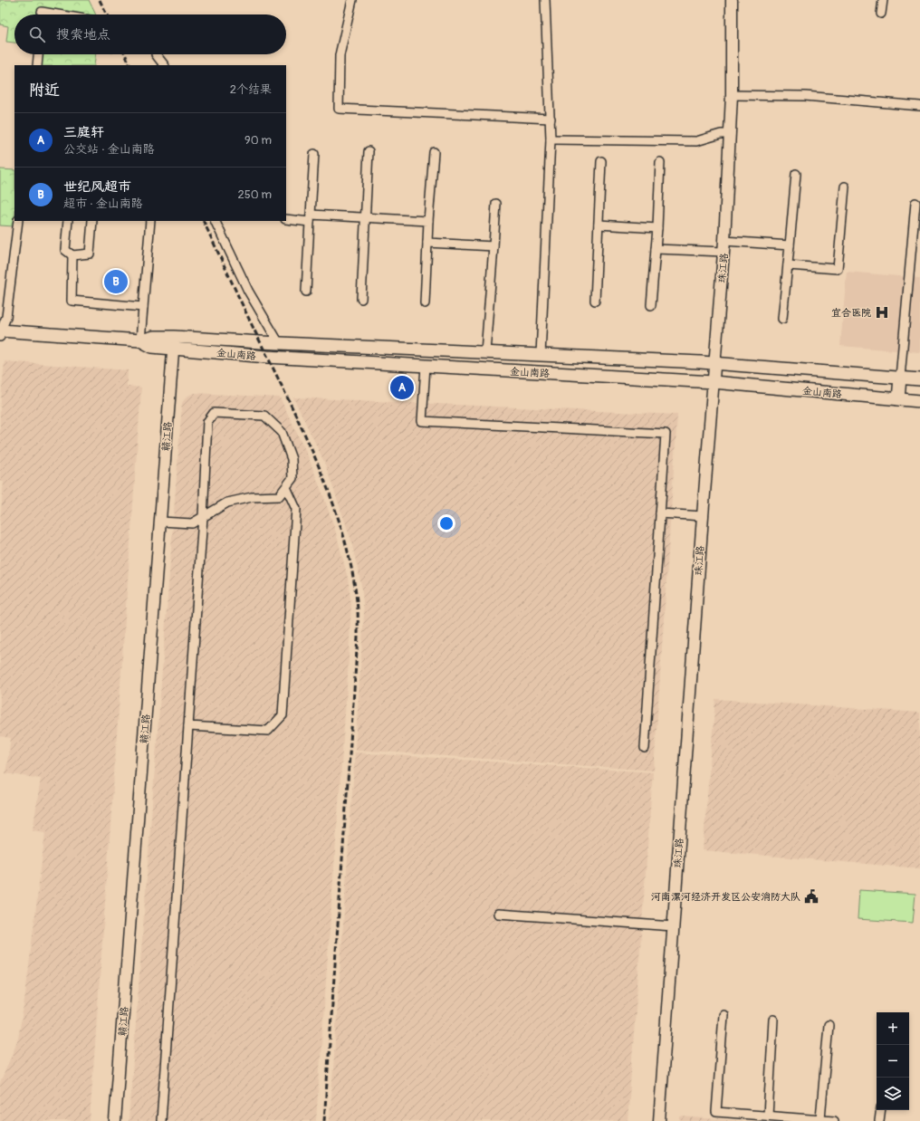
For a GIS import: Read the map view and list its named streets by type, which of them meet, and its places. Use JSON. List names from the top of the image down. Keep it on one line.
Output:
{"streets":{"main road":["金山南路"],"street":["珠江路","赣江路"]},"crossings":[["珠江路","金山南路"],["金山南路","赣江路"]],"places":{"hospital":["宜合医院"],"public building":["河南漯河经济开发区公安消防大队"]},"page":{"search":"搜索地点","heading":["附近","2个结果"],"list":[{"mark":"A","name":"三庭轩","note":"公交站 · 金山南路","value":"90 m"},{"mark":"B","name":"世纪风超市","note":"超市 · 金山南路","value":"250 m"}],"pins":["B","A"],"map_buttons":["+","−"]}}
